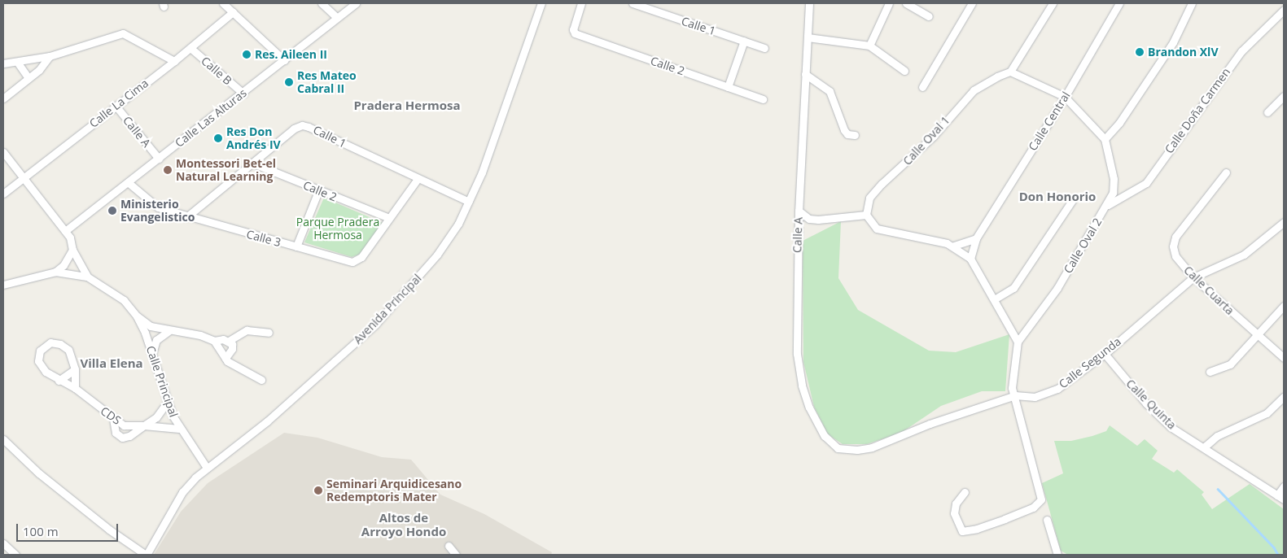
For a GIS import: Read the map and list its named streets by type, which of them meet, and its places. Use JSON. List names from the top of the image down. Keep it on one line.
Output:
{"streets":{"street":["Calle 1","Calle 2","Calle B","Calle La Cima","Calle Doña Carmen","Calle Las Alturas","Calle Central","Calle A","Calle Oval 1","Calle 3","Calle Oval 2","Calle Cuarta","Avenida Principal","Calle Segunda","Calle Principal","Calle Quinta","CDS"]},"crossings":[["Calle 1","Calle 2"],["Calle 1","Calle 3"],["Calle 1","Avenida Principal"],["Calle 2","Calle 3"],["Calle B","Calle La Cima"],["Calle B","Calle Las Alturas"],["Calle La Cima","Calle A"],["Calle Doña Carmen","Calle Oval 2"],["Calle Las Alturas","Calle A"],["Calle Las Alturas","Calle 3"],["Calle A","Calle Segunda"],["Calle Cuarta","Calle Segunda"],["Avenida Principal","Calle Principal"],["Calle Segunda","Calle Quinta"],["Calle Principal","CDS"]],"districts":["Pradera Hermosa","Don Honorio","Villa Elena","Altos de Arroyo Hondo"],"parks":["Parque Pradera Hermosa"],"places":["Brandon XlV","Res. Aileen II","Res Mateo Cabral II","Res Don Andrés IV","Montessori Bet-el Natural Learning","Ministerio Evangelistico","Seminari Arquidicesano Redemptoris Mater"],"scale_bar":"100 m"}
